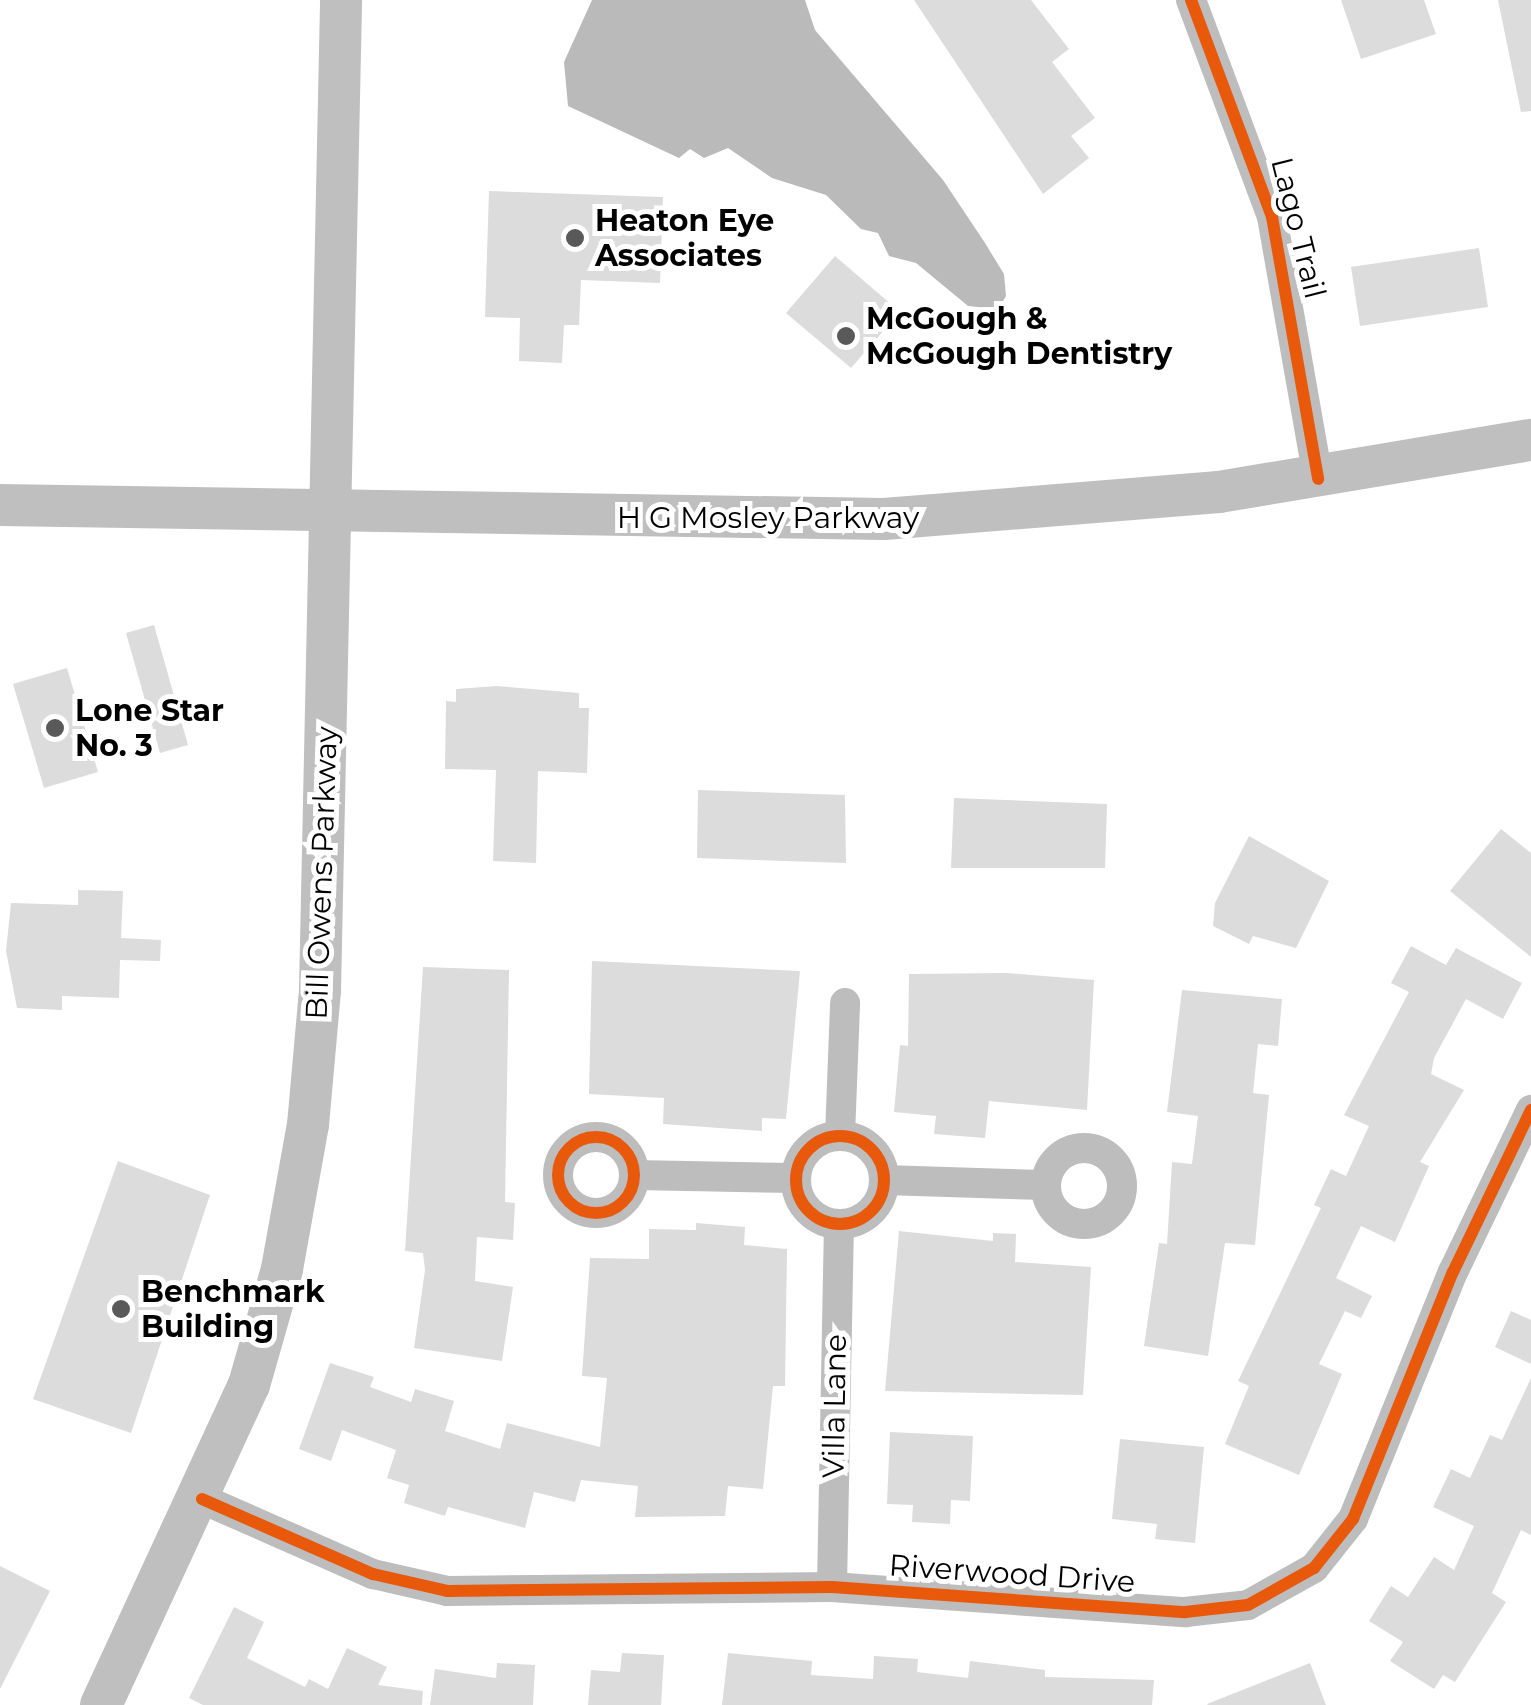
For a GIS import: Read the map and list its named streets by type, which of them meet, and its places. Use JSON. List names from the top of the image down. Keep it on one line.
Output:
{"streets":{"main road":["H G Mosley Parkway","Bill Owens Parkway"],"street":["Lago Trail","Villa Lane","Riverwood Drive"]},"crossings":[["Lago Trail","H G Mosley Parkway"],["H G Mosley Parkway","Bill Owens Parkway"],["Bill Owens Parkway","Riverwood Drive"],["Villa Lane","Riverwood Drive"]],"places":["Heaton Eye Associates","McGough & McGough Dentistry","Lone Star No. 3","Benchmark Building"]}
